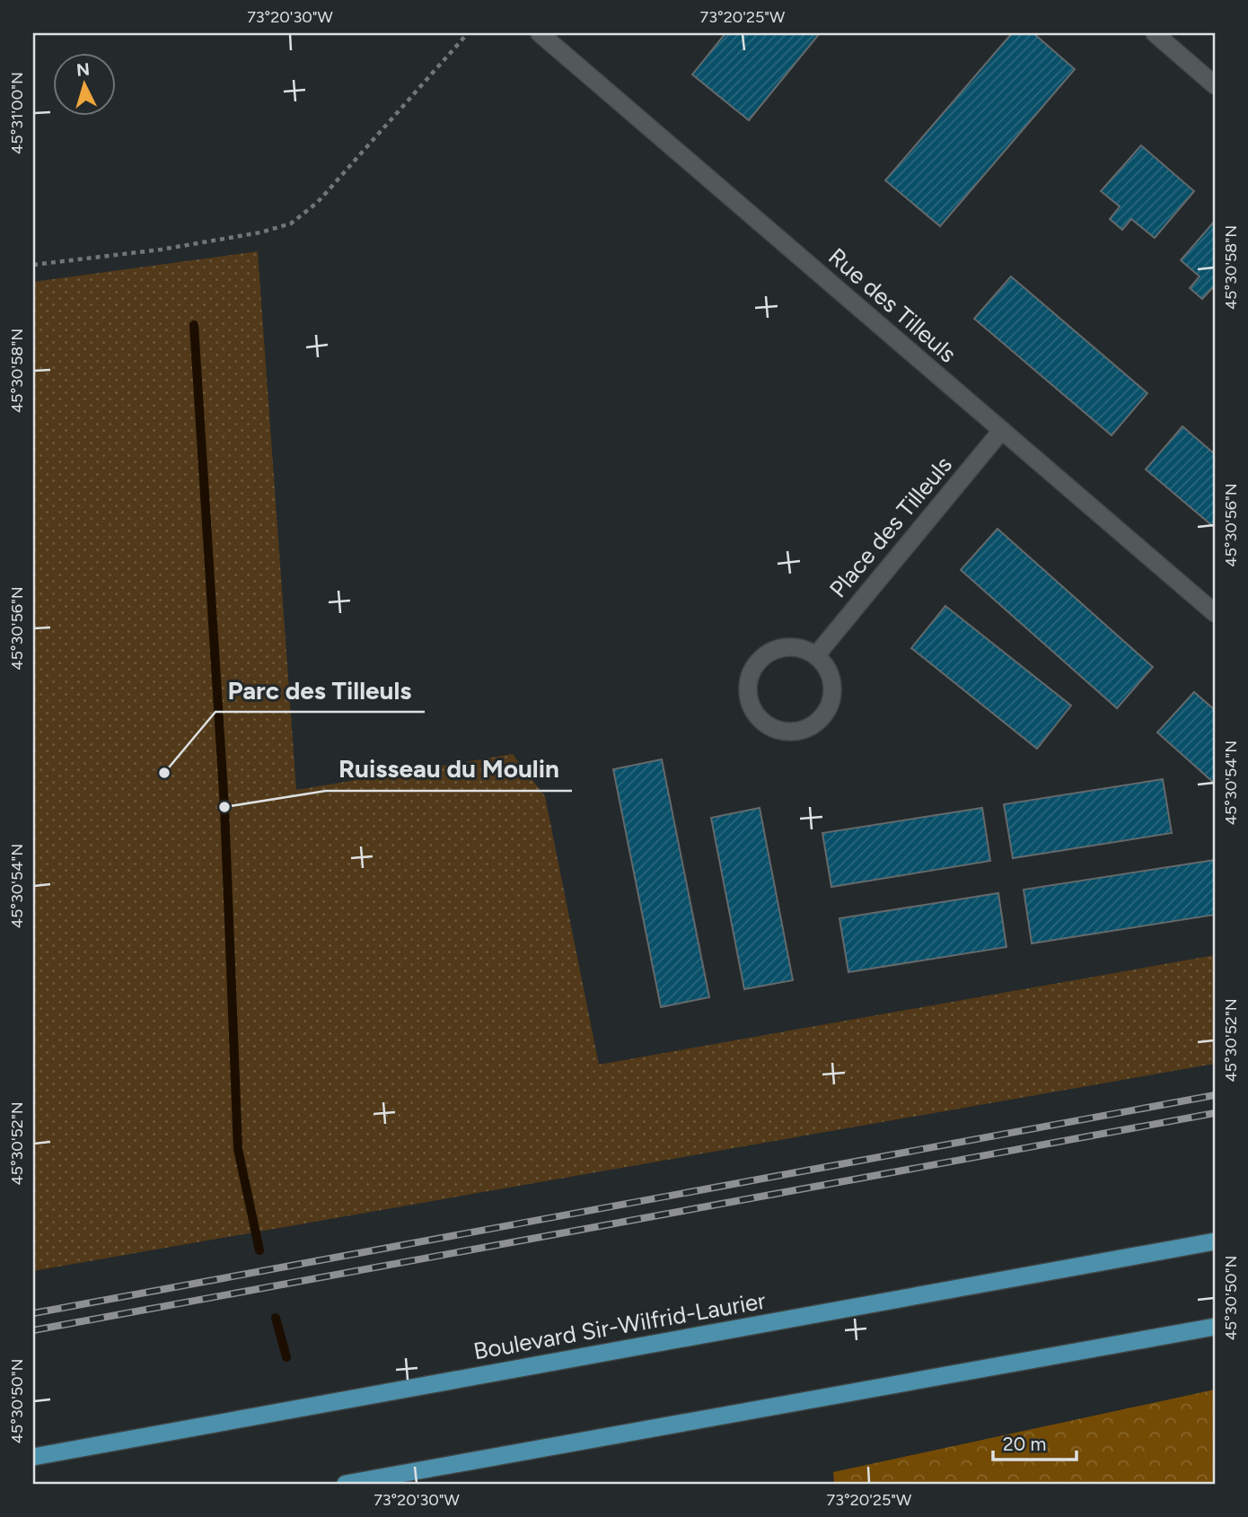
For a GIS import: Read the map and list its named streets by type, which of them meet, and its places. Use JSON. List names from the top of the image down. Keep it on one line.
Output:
{"streets":{"main road":["Boulevard Sir-Wilfrid-Laurier"],"street":["Rue des Tilleuls","Place des Tilleuls"]},"crossings":[["Rue des Tilleuls","Place des Tilleuls"]],"places":["Parc des Tilleuls","Ruisseau du Moulin"],"scale_bar":"20 m","north":"top","coordinates":["73°20'30\"W","73°20'25\"W","45°31'00\"N","45°30'58\"N","45°30'56\"N","45°30'54\"N","45°30'52\"N","45°30'50\"N"]}
